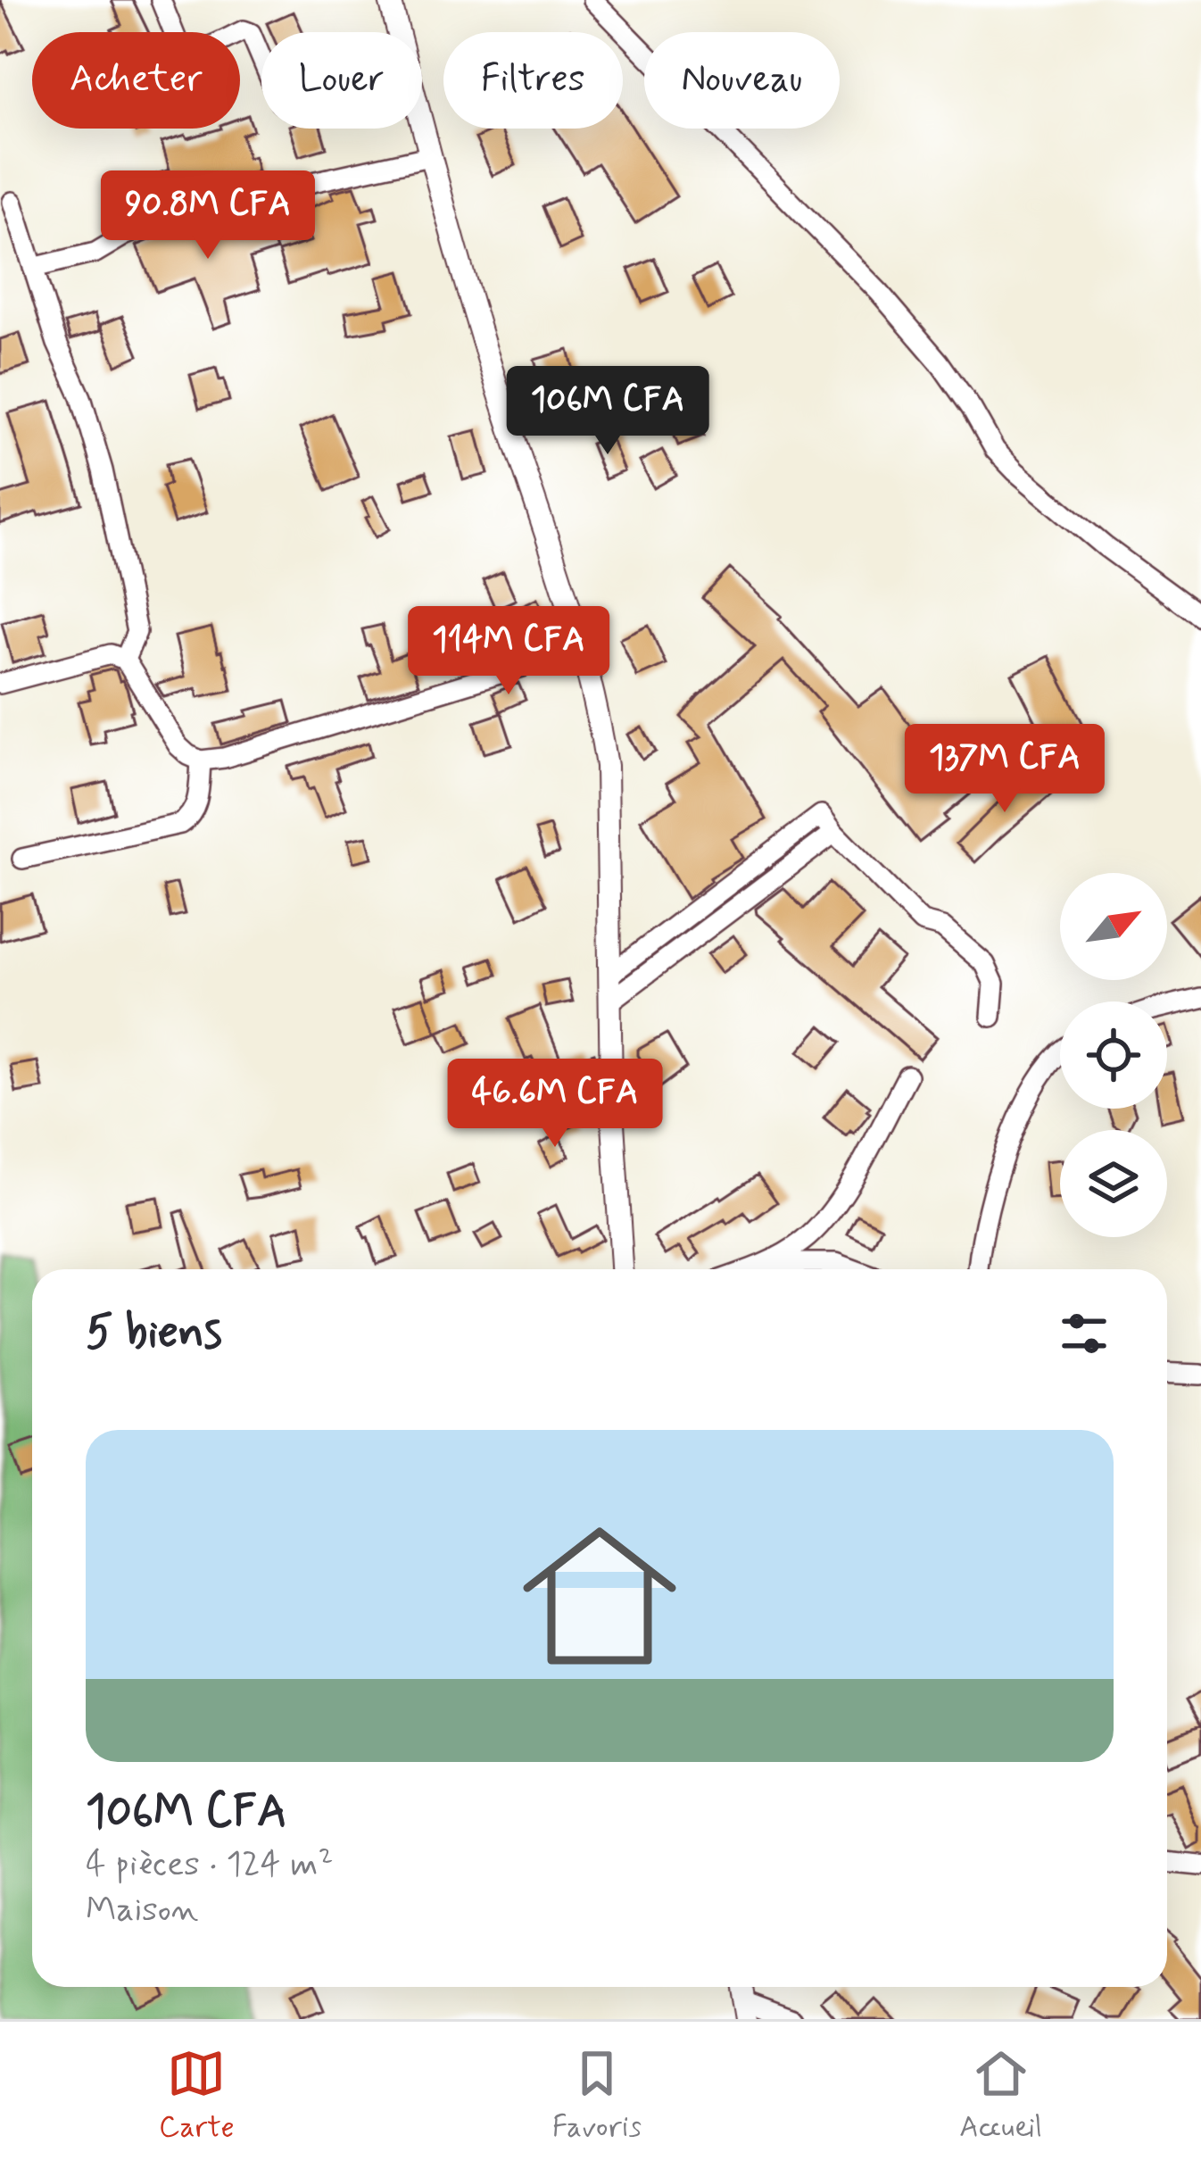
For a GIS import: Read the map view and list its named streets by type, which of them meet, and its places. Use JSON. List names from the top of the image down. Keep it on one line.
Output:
{"north":"top right","page":{"chip":["Acheter","Louer","Filtres","Nouveau"],"price":["90.8M CFA","106M CFA","114M CFA","137M CFA","46.6M CFA"],"heading":"5 biens","list":[{"name":"106M CFA","note":"4 pièces · 124 m² · Maison"}],"tabs":["Carte","Favoris","Accueil"]}}
